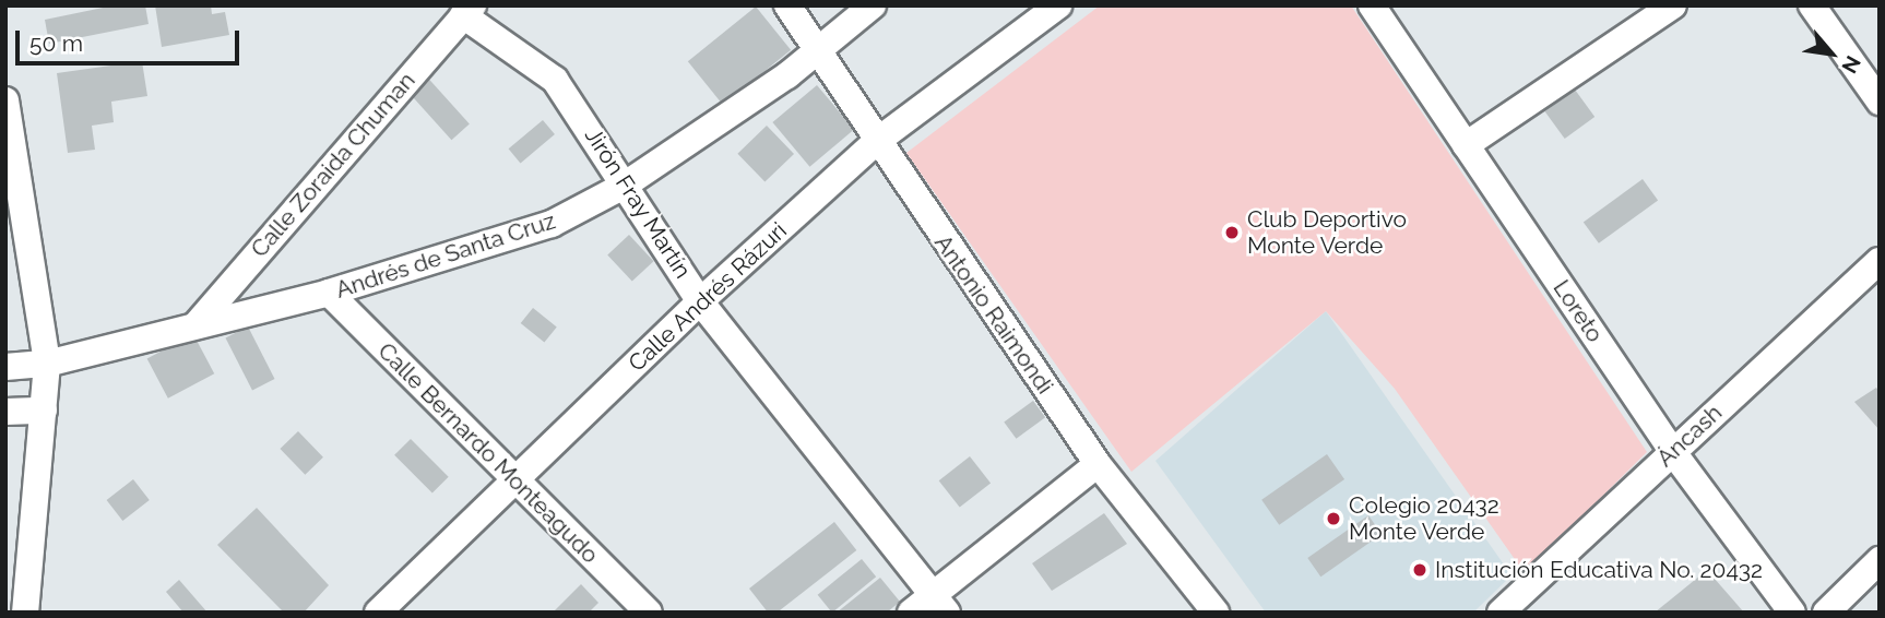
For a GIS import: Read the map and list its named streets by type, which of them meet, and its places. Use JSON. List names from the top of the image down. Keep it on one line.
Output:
{"streets":{"street":["Calle Zoraida Chuman","Jirón Fray Martín","Andrés de Santa Cruz","Calle Andrés Rázuri","Loreto","Antonio Raimondi","Áncash","Calle Bernardo Monteagudo"]},"crossings":[["Calle Zoraida Chuman","Jirón Fray Martín"],["Calle Zoraida Chuman","Andrés de Santa Cruz"],["Jirón Fray Martín","Andrés de Santa Cruz"],["Jirón Fray Martín","Calle Andrés Rázuri"],["Andrés de Santa Cruz","Antonio Raimondi"],["Andrés de Santa Cruz","Calle Bernardo Monteagudo"],["Calle Andrés Rázuri","Antonio Raimondi"],["Calle Andrés Rázuri","Calle Bernardo Monteagudo"],["Loreto","Áncash"]],"places":["Club Deportivo Monte Verde","Colegio 20432 Monte Verde","Institución Educativa No. 20432"],"scale_bar":"50 m","north":"bottom right"}
